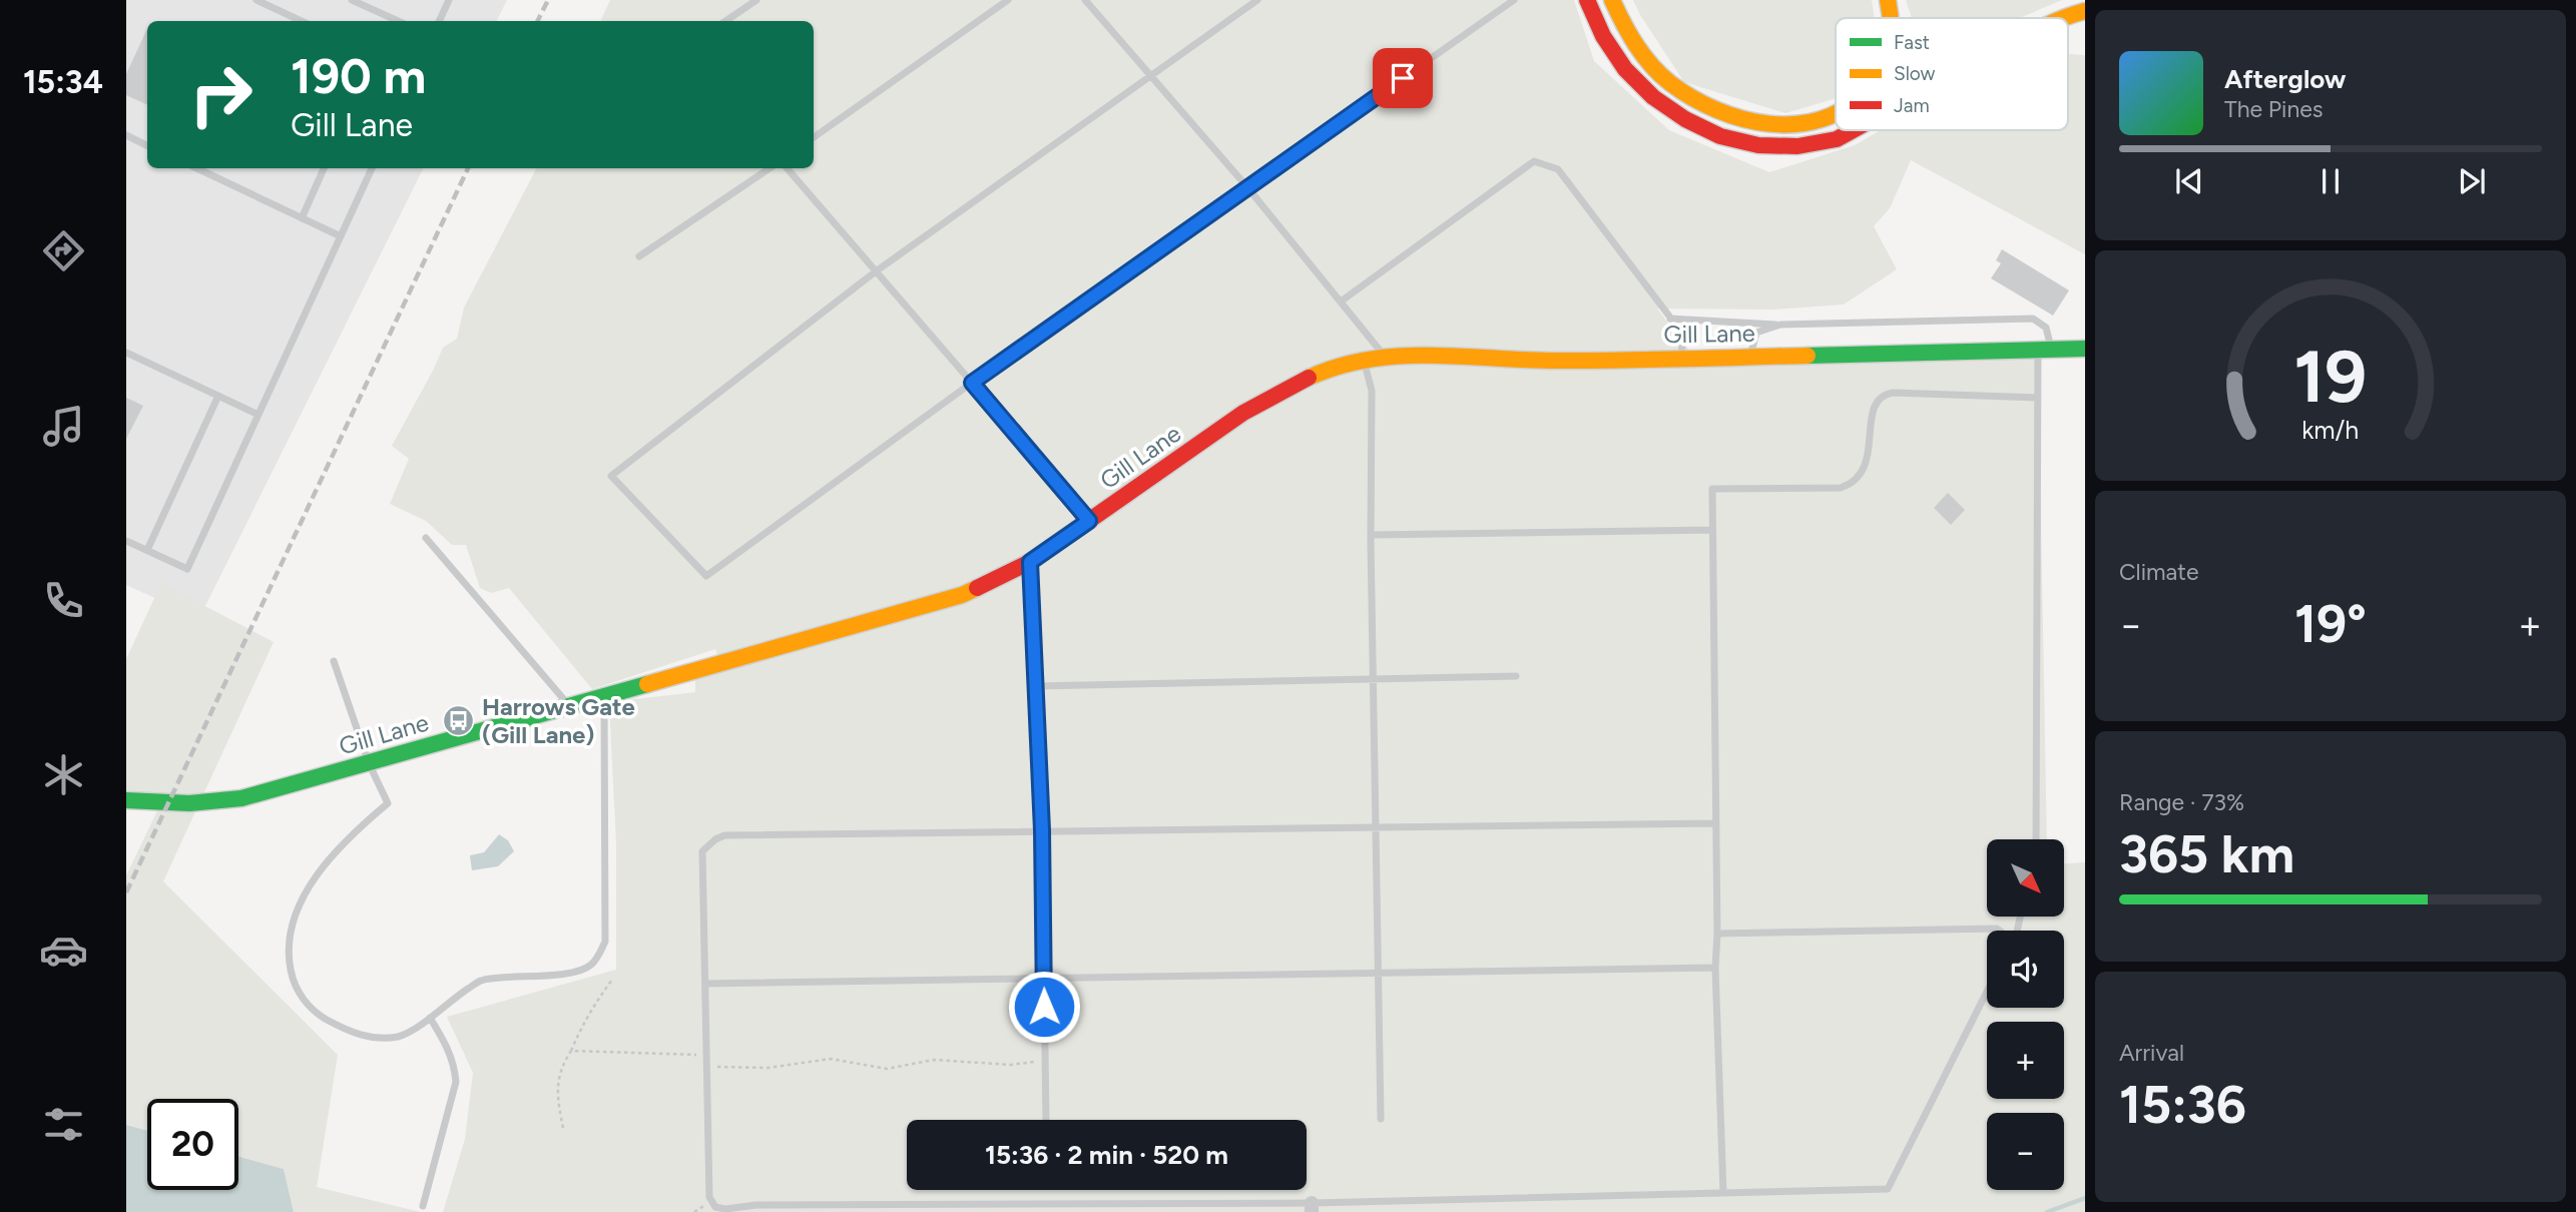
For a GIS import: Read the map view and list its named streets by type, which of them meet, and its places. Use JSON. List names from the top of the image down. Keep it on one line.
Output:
{"streets":{"main road":["Gill Lane"]},"places":{"bus stop":["Harrows Gate (Gill Lane)"]},"legend":["Fast","Slow","Jam"],"north":"bottom right","page":{"tabs":"15:34","turn":["190 m","Gill Lane"],"song":["Afterglow","The Pines"],"tile":["Climate",["Range · 73%","365 km"],["Arrival","15:36"]],"heat":["−","19°","+"],"map_buttons":["+","−"],"limit":"20","trip":"15:36 · 2 min · 520 m","gauge":["19","km/h"]}}
